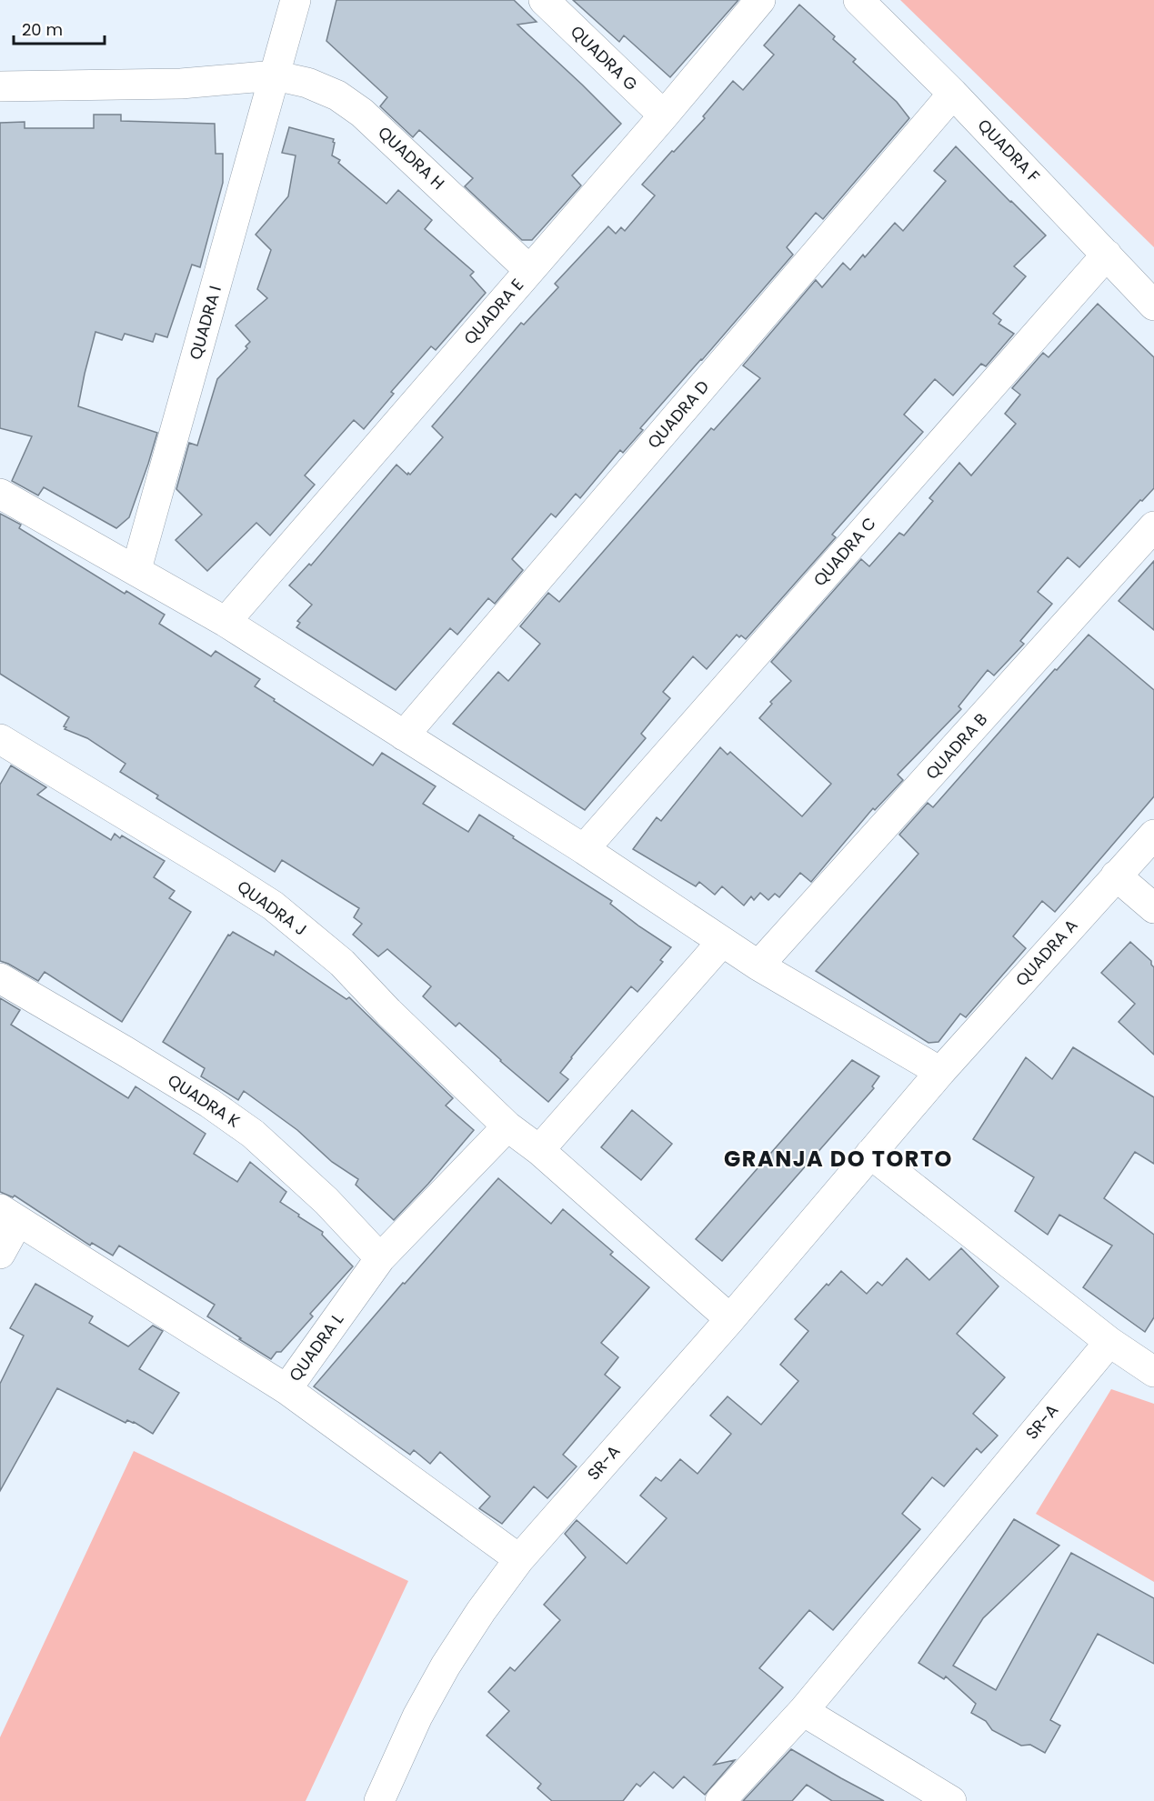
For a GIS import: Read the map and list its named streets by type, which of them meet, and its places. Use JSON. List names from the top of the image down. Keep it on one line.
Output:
{"streets":{"street":["QUADRA G","QUADRA F","QUADRA H","QUADRA E","QUADRA I","QUADRA D","QUADRA C","QUADRA B","QUADRA J","QUADRA A","QUADRA K","QUADRA L","SR-A"]},"crossings":[["QUADRA G","QUADRA E"],["QUADRA F","QUADRA D"],["QUADRA F","QUADRA C"],["QUADRA H","QUADRA E"],["QUADRA H","QUADRA I"],["QUADRA J","QUADRA L"],["QUADRA J","SR-A"],["QUADRA A","SR-A"],["QUADRA K","QUADRA L"]],"districts":["GRANJA DO TORTO"],"scale_bar":"20 m"}
